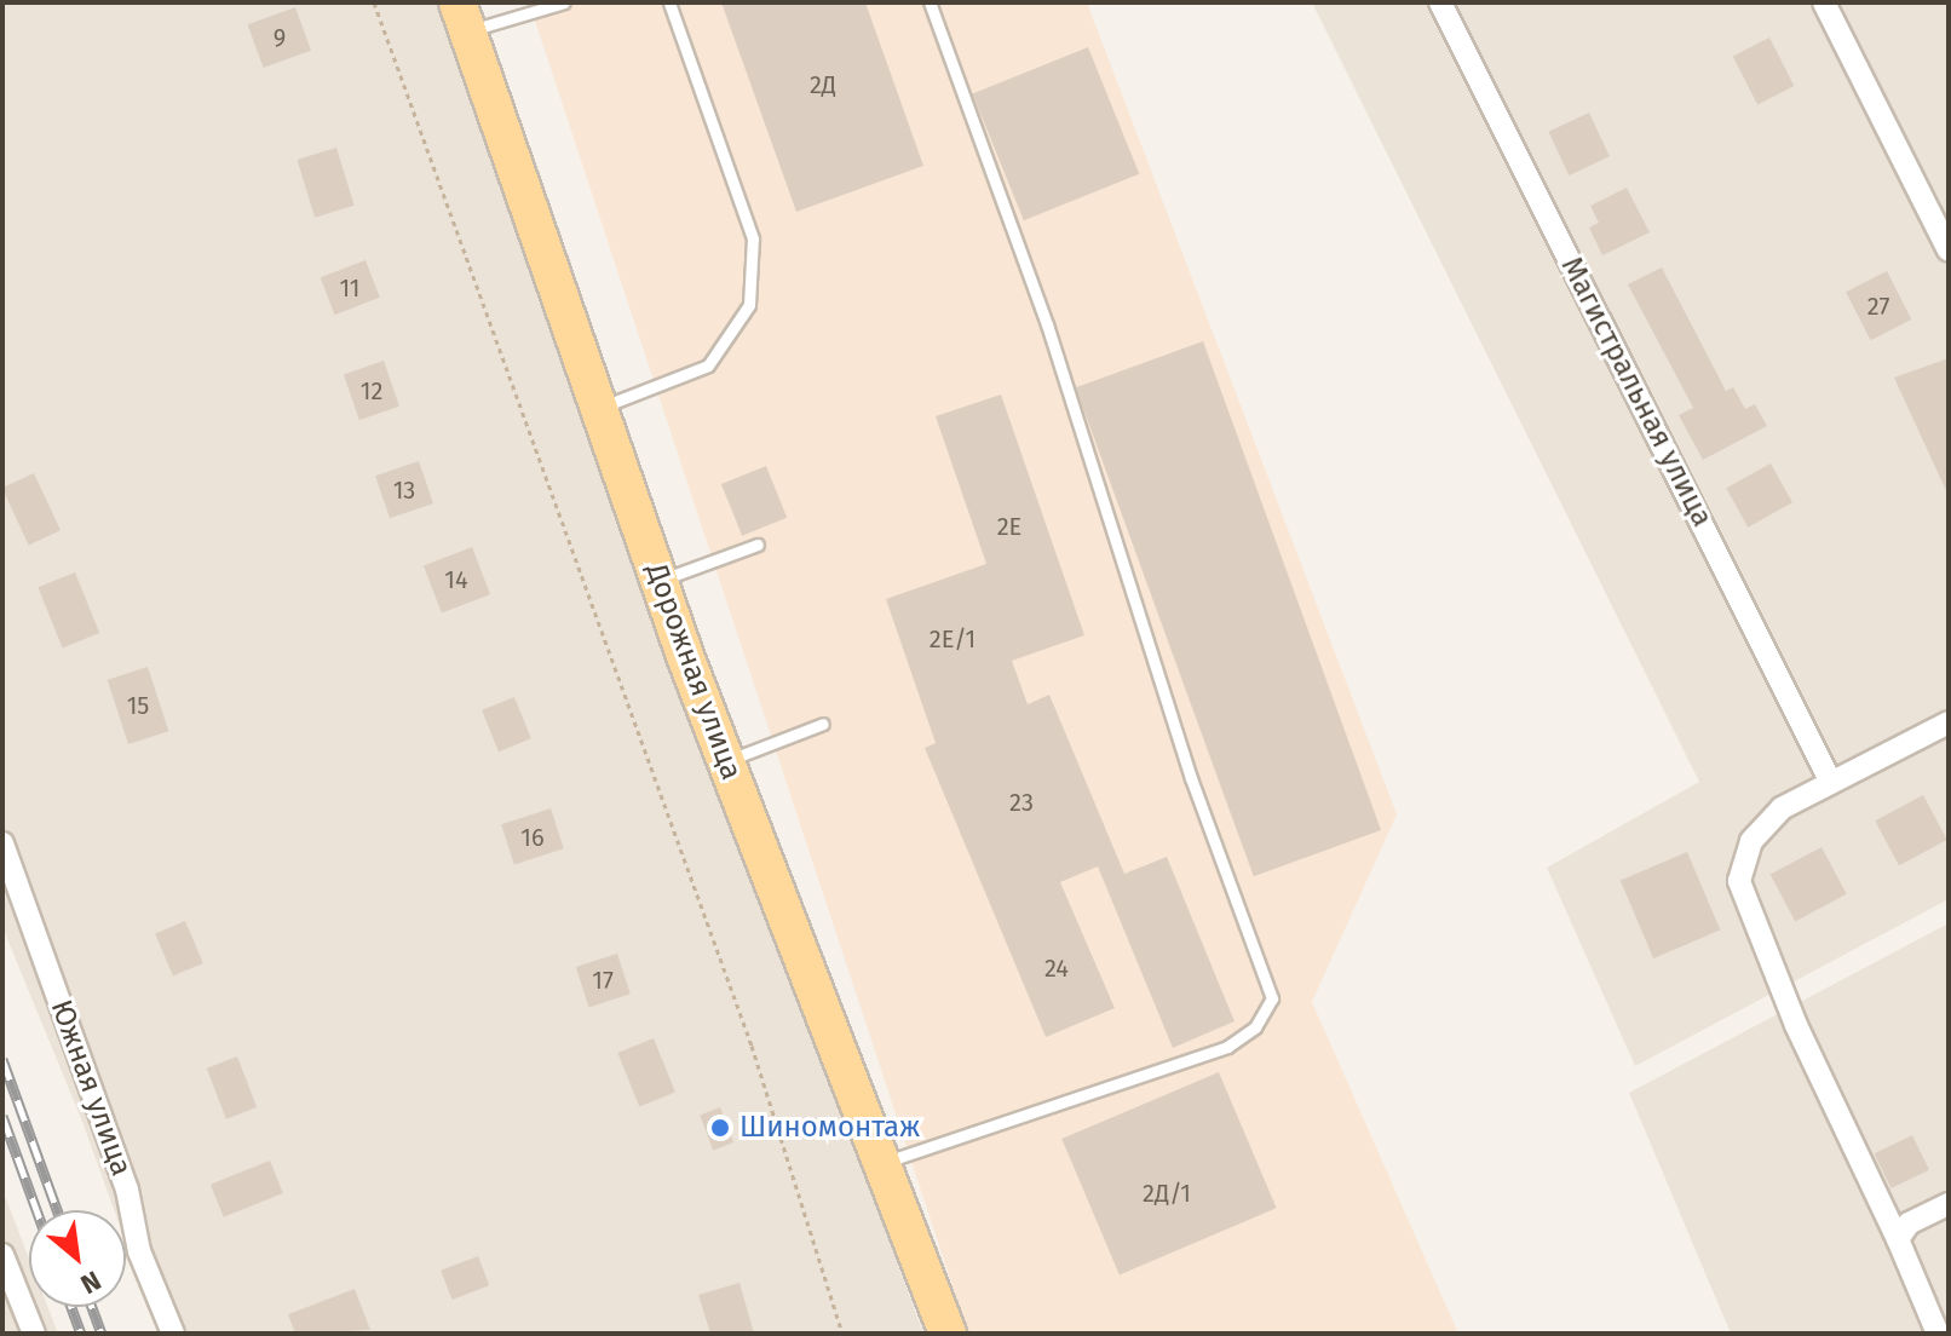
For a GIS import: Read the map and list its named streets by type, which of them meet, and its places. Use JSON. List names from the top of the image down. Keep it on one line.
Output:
{"streets":{"main road":["Дорожная улица"],"street":["Магистральная улица","Южная улица"]},"places":["Шиномонтаж"],"house_numbers":["9","2Д","11","27","12","13","2Е","14","2Е/1","15","23","16","24","17","2Д/1"],"north":"bottom right"}
